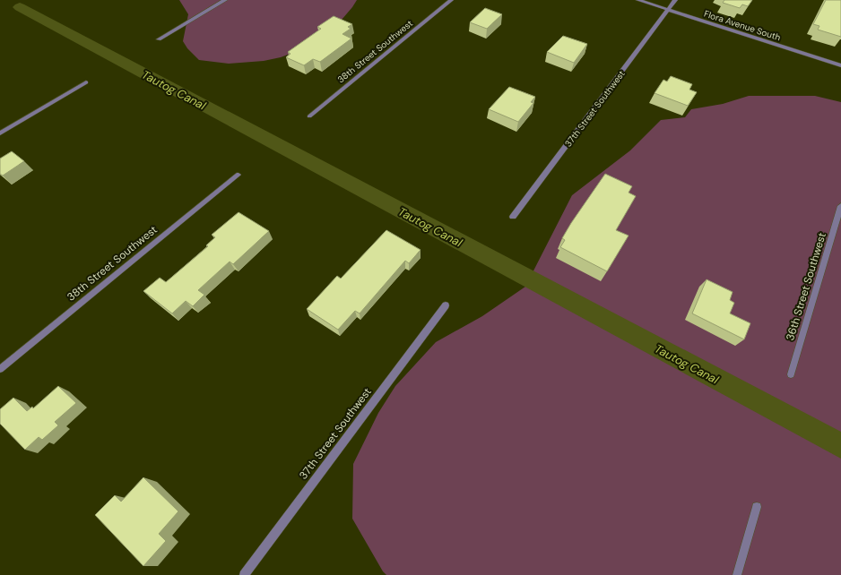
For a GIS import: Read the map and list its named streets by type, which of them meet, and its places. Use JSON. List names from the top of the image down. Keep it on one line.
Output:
{"streets":{"street":["Flora Avenue South","38th Street Southwest","37th Street Southwest","36th Street Southwest"]},"crossings":[["Flora Avenue South","37th Street Southwest"]],"water":["Tautog Canal"]}
